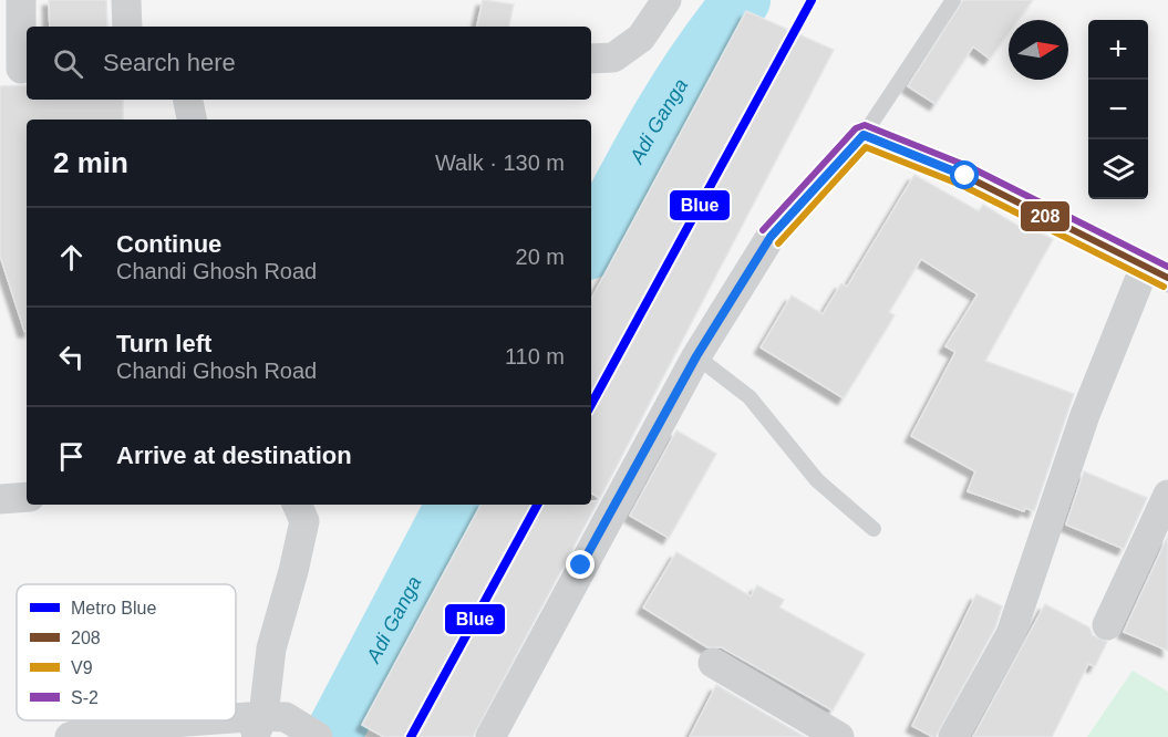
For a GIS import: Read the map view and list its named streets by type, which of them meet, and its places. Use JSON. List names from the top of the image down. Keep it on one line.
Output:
{"water":["Adi Ganga"],"lines":["metro line Blue","transit line S-2","transit line 208","transit line V9"],"legend":["Metro Blue","208","V9","S-2"],"north":"right","page":{"map_buttons":["+","−"],"search":"Search here","heading":["2 min","Walk · 130 m"],"list":[["Continue","Chandi Ghosh Road","20 m"],["Turn left","Chandi Ghosh Road","110 m"],"Arrive at destination"]}}
